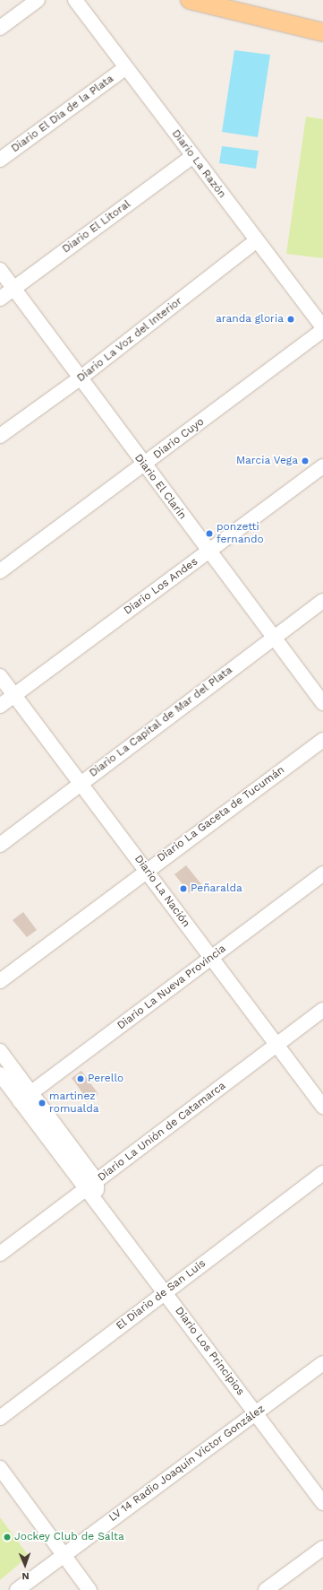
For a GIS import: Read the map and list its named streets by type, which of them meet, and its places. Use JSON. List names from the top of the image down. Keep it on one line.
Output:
{"streets":{"street":["Diario El Dia de la Plata","Diario La Razón","Diario El Litoral","Diario La Voz del Interior","Diario Cuyo","Diario El Clarín","Diario Los Andes","Diario La Capital de Mar del Plata","Diario La Gaceta de Tucumán","Diario La Nación","Diario La Nueva Provincia","Diario La Unión de Catamarca","El Diario de San Luis","Diario Los Principios","LV 14 Radio Joaquín Víctor González"]},"crossings":[["Diario El Dia de la Plata","Diario La Razón"],["Diario La Razón","Diario El Litoral"],["Diario La Razón","Diario La Voz del Interior"],["Diario La Razón","Diario Cuyo"],["Diario El Litoral","Diario El Clarín"],["Diario La Voz del Interior","Diario El Clarín"],["Diario Cuyo","Diario El Clarín"],["Diario El Clarín","Diario Los Andes"],["Diario El Clarín","Diario La Capital de Mar del Plata"],["Diario Los Andes","Diario La Nación"],["Diario La Capital de Mar del Plata","Diario La Nación"],["Diario La Gaceta de Tucumán","Diario La Nación"],["Diario La Nación","Diario La Nueva Provincia"],["Diario La Nación","Diario La Unión de Catamarca"],["Diario La Nueva Provincia","Diario Los Principios"],["Diario La Unión de Catamarca","Diario Los Principios"],["El Diario de San Luis","Diario Los Principios"],["Diario Los Principios","LV 14 Radio Joaquín Víctor González"]],"places":["aranda gloria","Marcia Vega","ponzetti fernando","Peñaralda","Perello","martinez romualda","Jockey Club de Salta"],"north":"bottom"}
